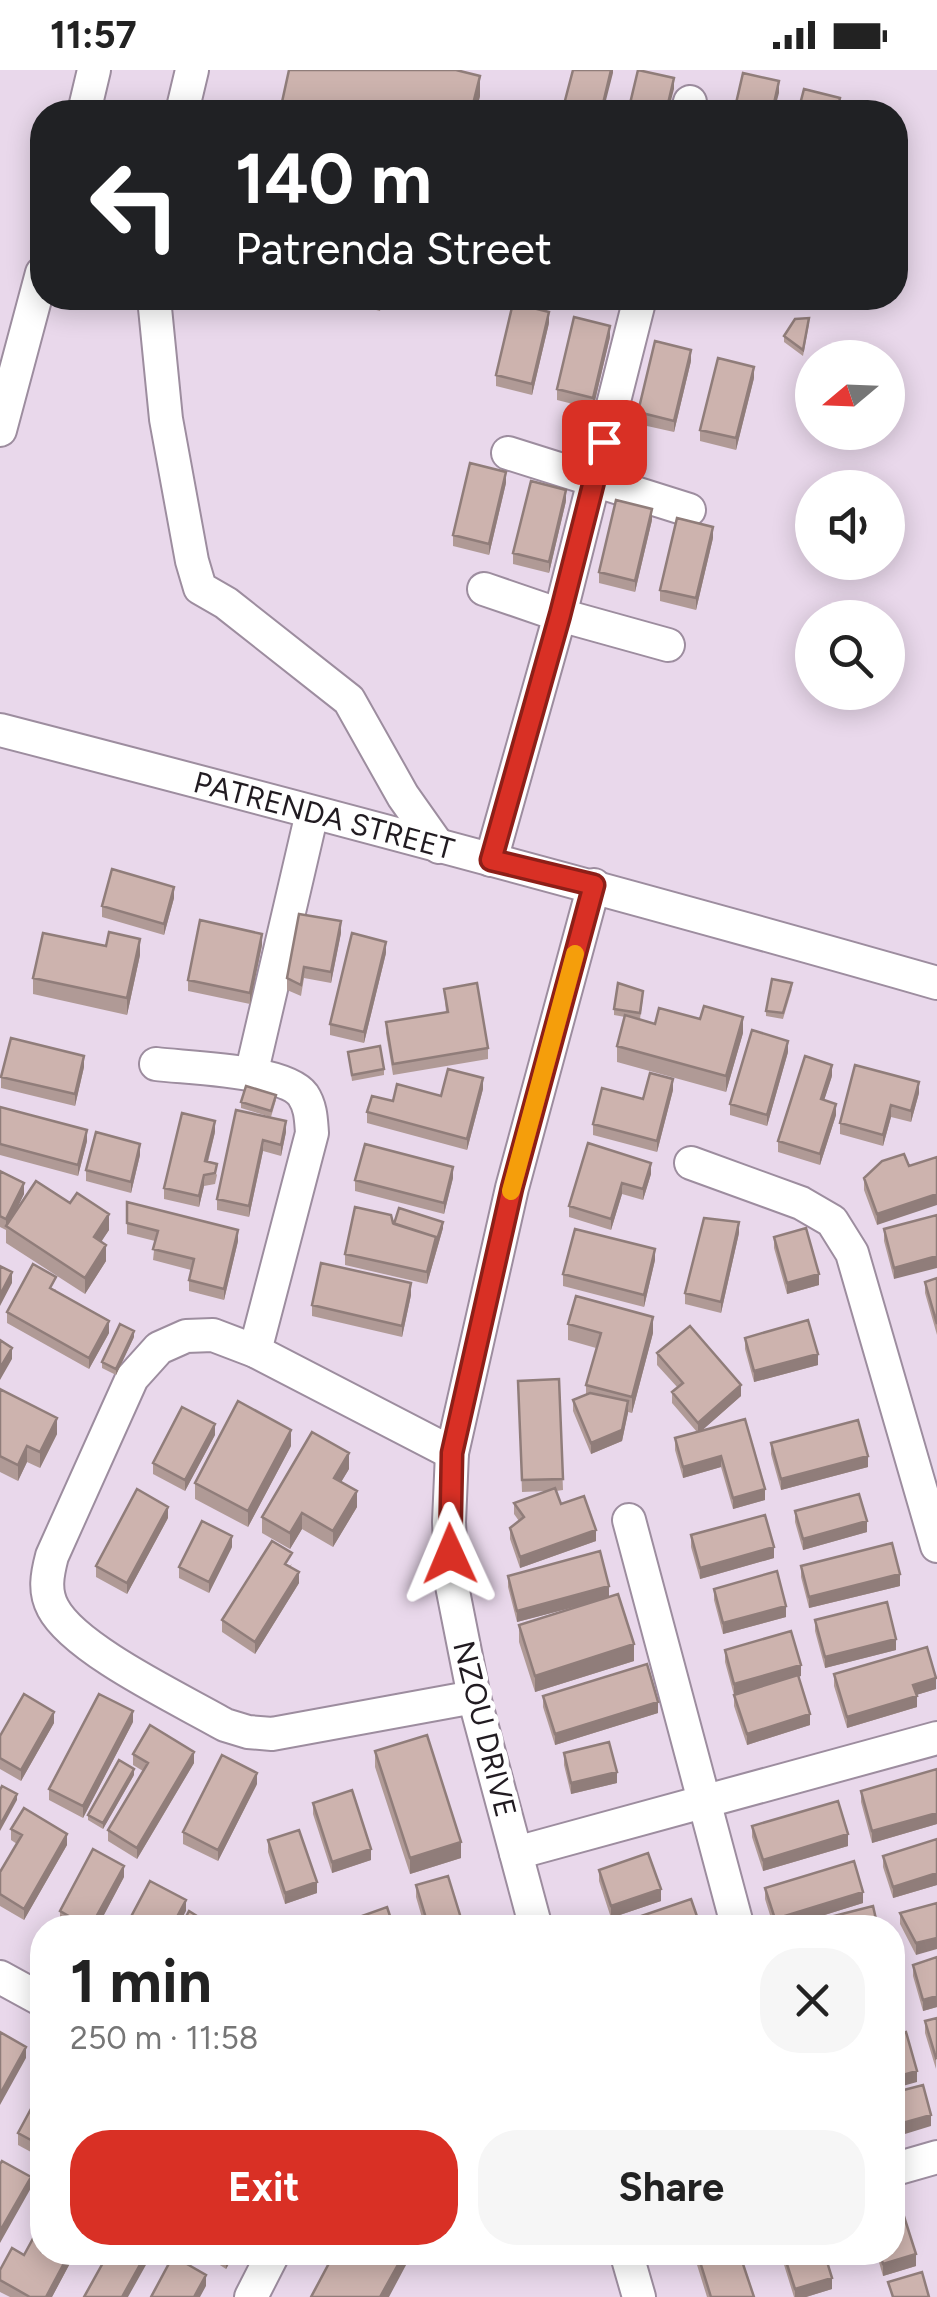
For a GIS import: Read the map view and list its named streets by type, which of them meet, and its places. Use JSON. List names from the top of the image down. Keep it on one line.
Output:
{"streets":{"street":["PATRENDA STREET","NZOU DRIVE"]},"crossings":[["PATRENDA STREET","NZOU DRIVE"]],"north":"left","page":{"status":"11:57","turn":["140 m","Patrenda Street"],"heading":["1 min","250 m · 11:58"],"buttons":["Exit","Share"]}}
